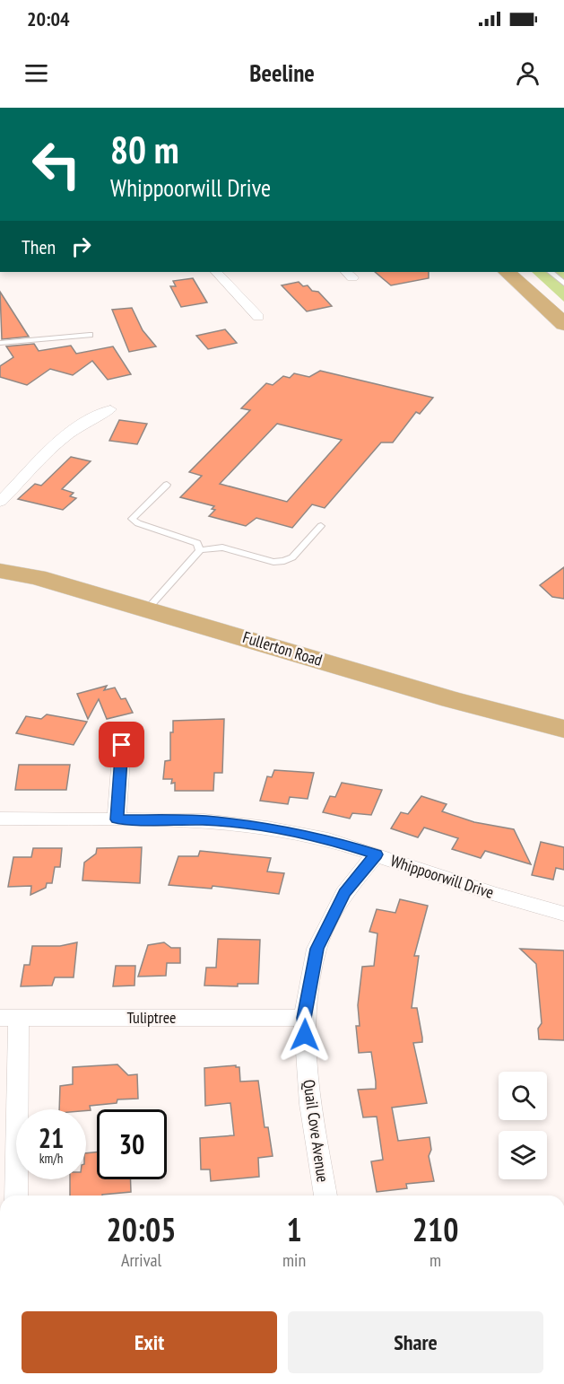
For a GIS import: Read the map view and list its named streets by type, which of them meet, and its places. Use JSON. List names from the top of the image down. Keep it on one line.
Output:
{"streets":{"main road":["Fullerton Road"],"street":["Whippoorwill Drive","Tuliptree","Quail Cove Avenue"]},"crossings":[["Whippoorwill Drive","Quail Cove Avenue"],["Tuliptree","Quail Cove Avenue"]],"page":{"status":"20:04","header":"Beeline","turn":["80 m","Whippoorwill Drive"],"then":"Then","speed":"21 km/h","limit":"30","eta":["20:05","Arrival","1","min","210","m"],"buttons":["Exit","Share"]}}
